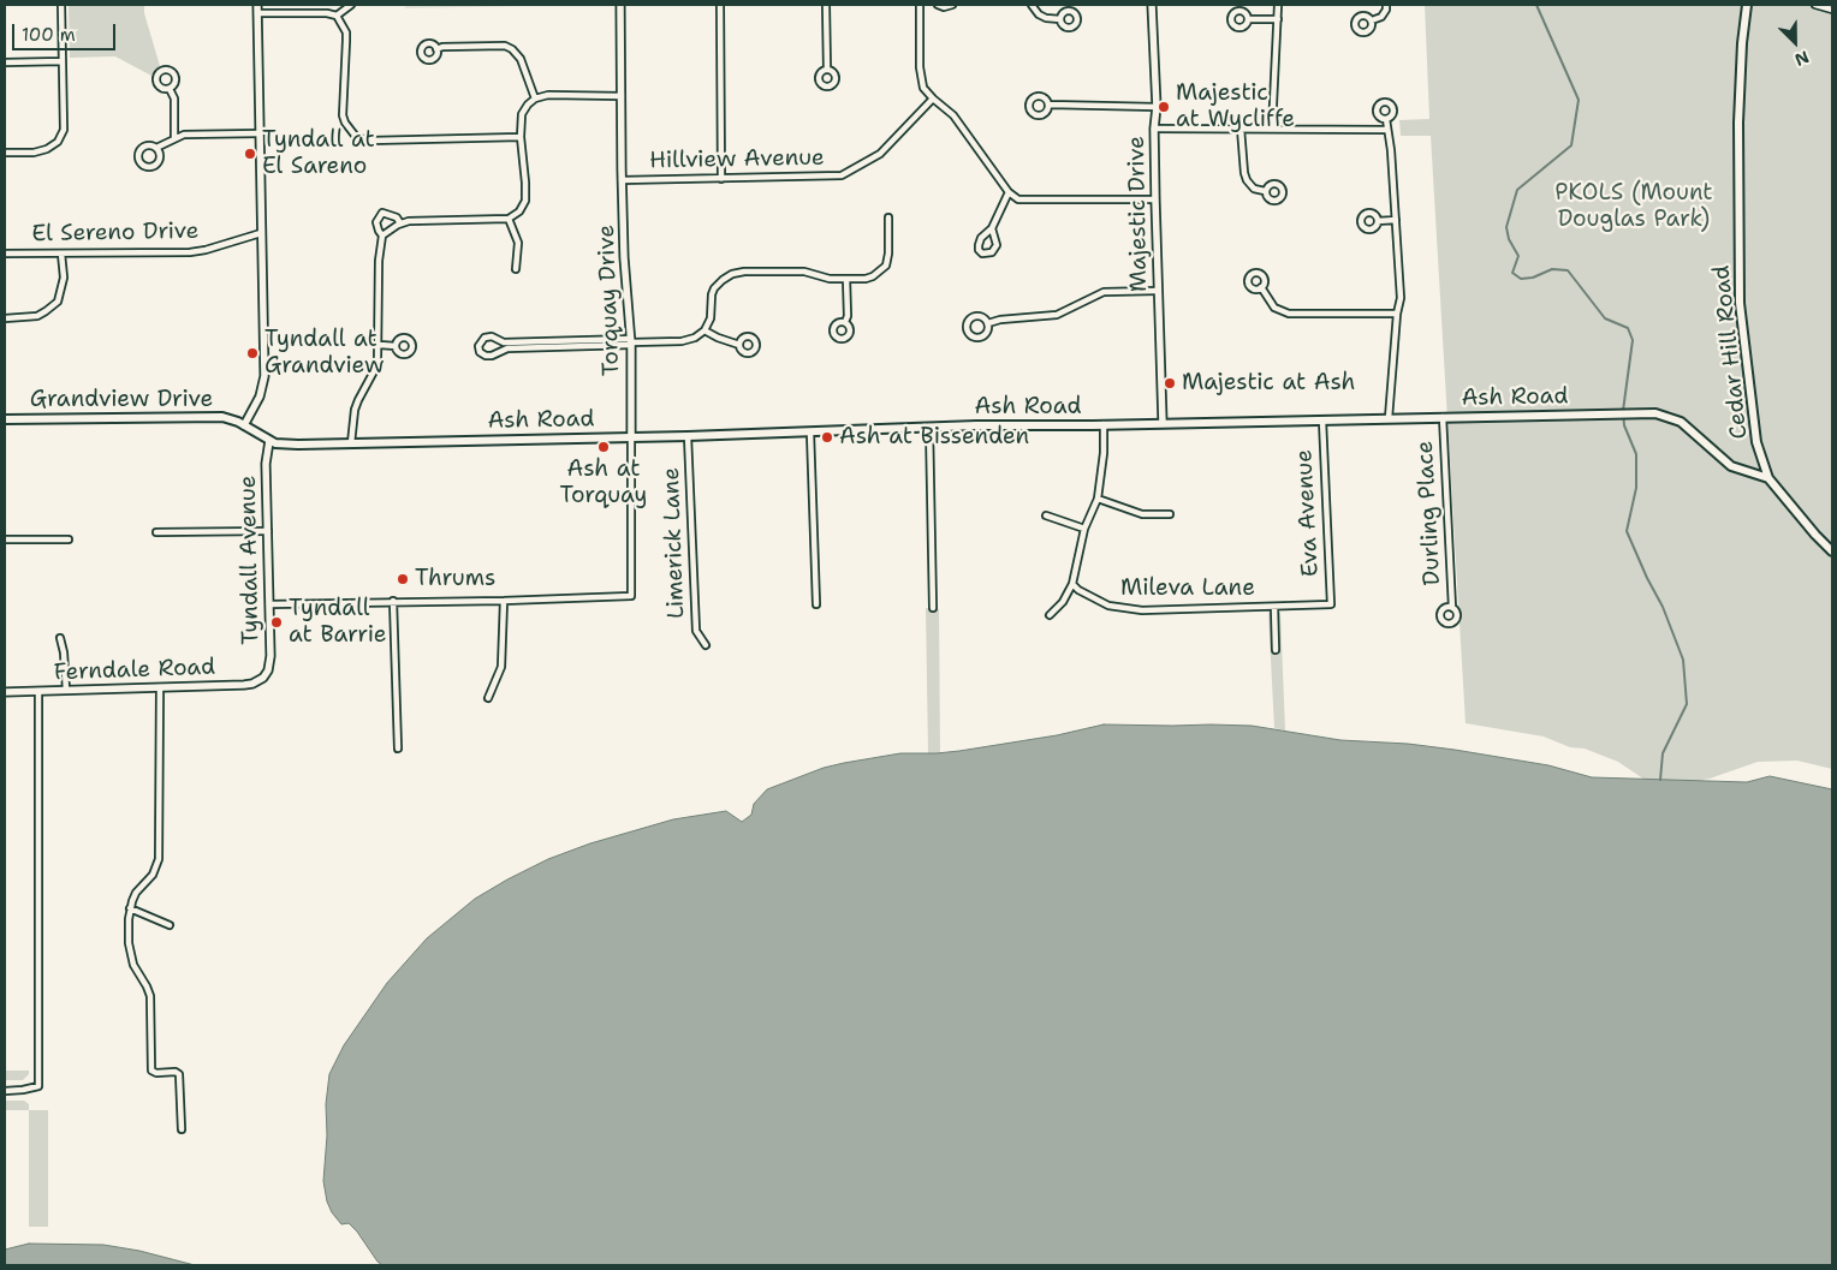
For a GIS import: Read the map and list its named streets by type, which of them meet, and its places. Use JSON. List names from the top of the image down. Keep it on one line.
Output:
{"streets":{"main road":["Cedar Hill Road","Ash Road","Grandview Drive"],"street":["Hillview Avenue","Majestic Drive","El Sereno Drive","Torquay Drive","Eva Avenue","Durling Place","Limerick Lane","Tyndall Avenue","Mileva Lane","Ferndale Road"]},"crossings":[["Hillview Avenue","Torquay Drive"],["Majestic Drive","Ash Road"],["Torquay Drive","Ash Road"],["Cedar Hill Road","Ash Road"],["Ash Road","Grandview Drive"],["Ash Road","Eva Avenue"],["Ash Road","Durling Place"],["Ash Road","Limerick Lane"],["Ash Road","Tyndall Avenue"],["Grandview Drive","Tyndall Avenue"],["Eva Avenue","Mileva Lane"],["Tyndall Avenue","Ferndale Road"]],"parks":["PKOLS (Mount Douglas Park)"],"places":["Majestic at Wycliffe","Tyndall at El Sareno","Tyndall at Grandview","Majestic at Ash","Ash at Bissenden","Ash at Torquay","Thrums","Tyndall at Barrie"],"scale_bar":"100 m","north":"bottom right"}
